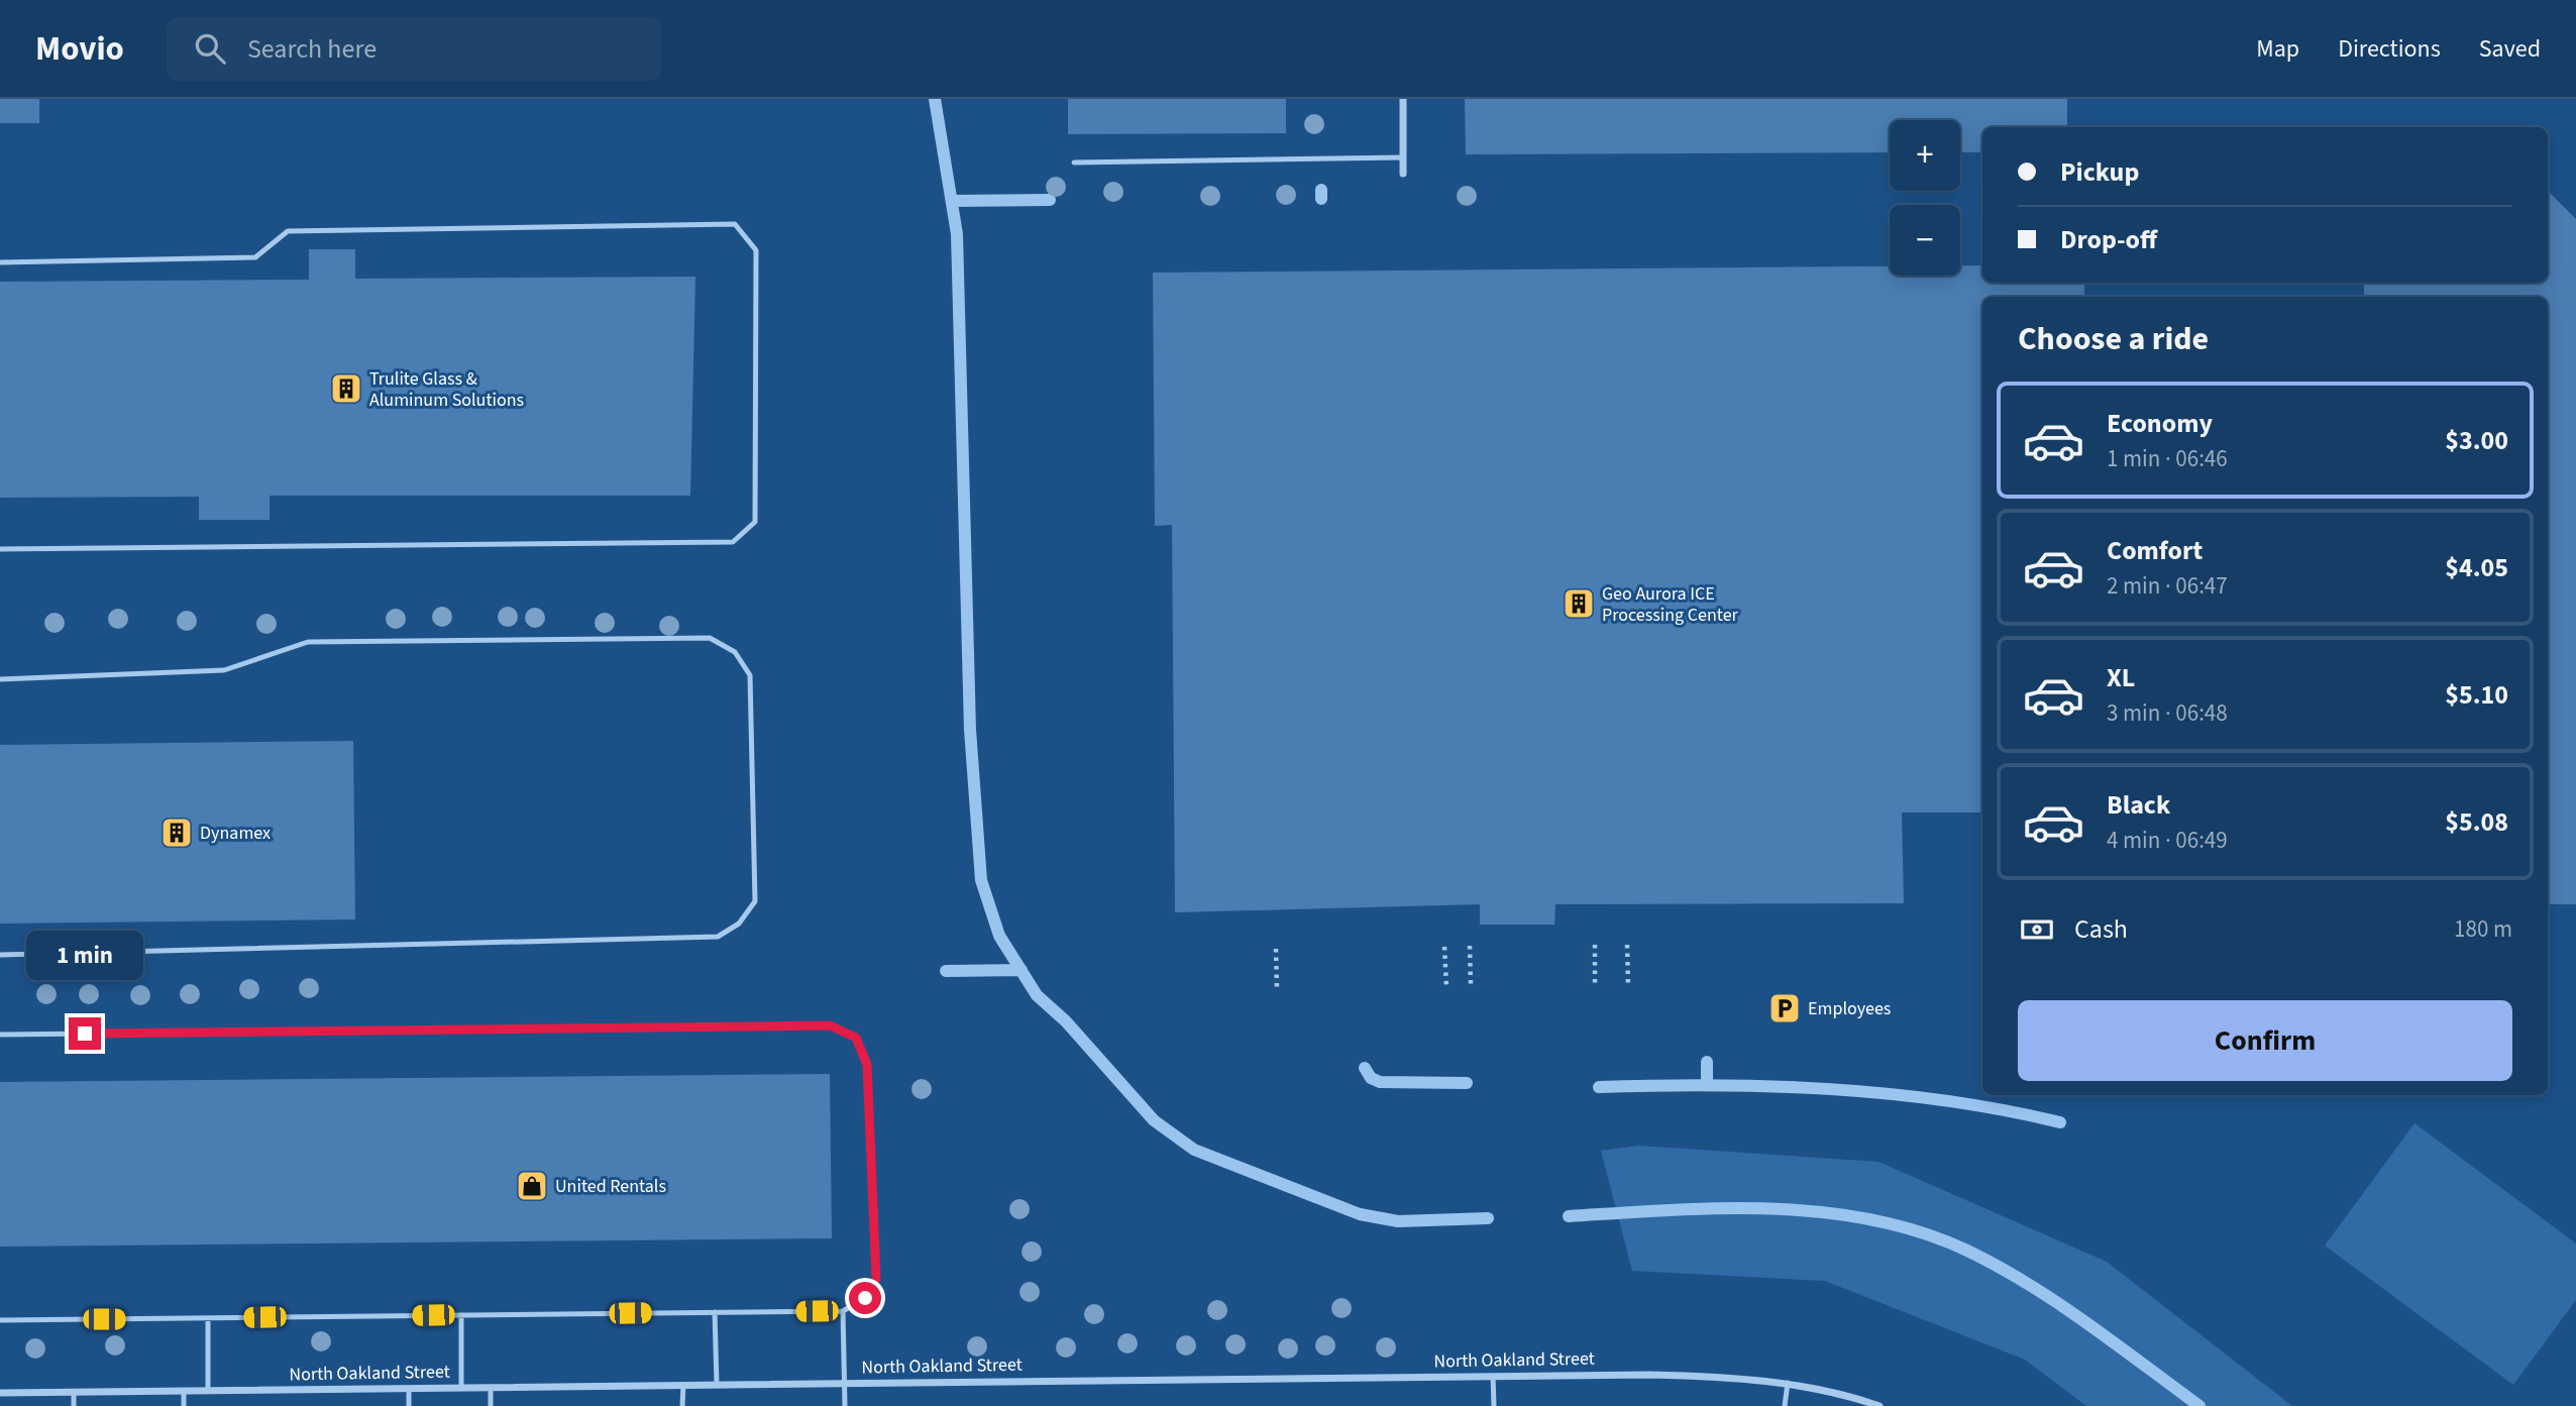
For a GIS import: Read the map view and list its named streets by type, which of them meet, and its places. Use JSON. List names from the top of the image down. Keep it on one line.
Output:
{"streets":{"street":["North Oakland Street"]},"places":{"building":["Trulite Glass & Aluminum Solutions","Geo Aurora ICE Processing Center","Dynamex"],"parking":["Employees"],"shop":["United Rentals"]},"page":{"header":"Movio","search":"Search here","nav":["Map","Directions","Saved"],"map_buttons":["+","−"],"banner":["Pickup","Drop-off"],"heading":"Choose a ride","list":[{"name":"Economy","note":"1 min · 06:46","value":"$3.00"},{"name":"Comfort","note":"2 min · 06:47","value":"$4.05"},{"name":"XL","note":"3 min · 06:48","value":"$5.10"},{"name":"Black","note":"4 min · 06:49","value":"$5.08"}],"pay":["Cash","180 m"],"bubble":"1 min","buttons":"Confirm"}}
